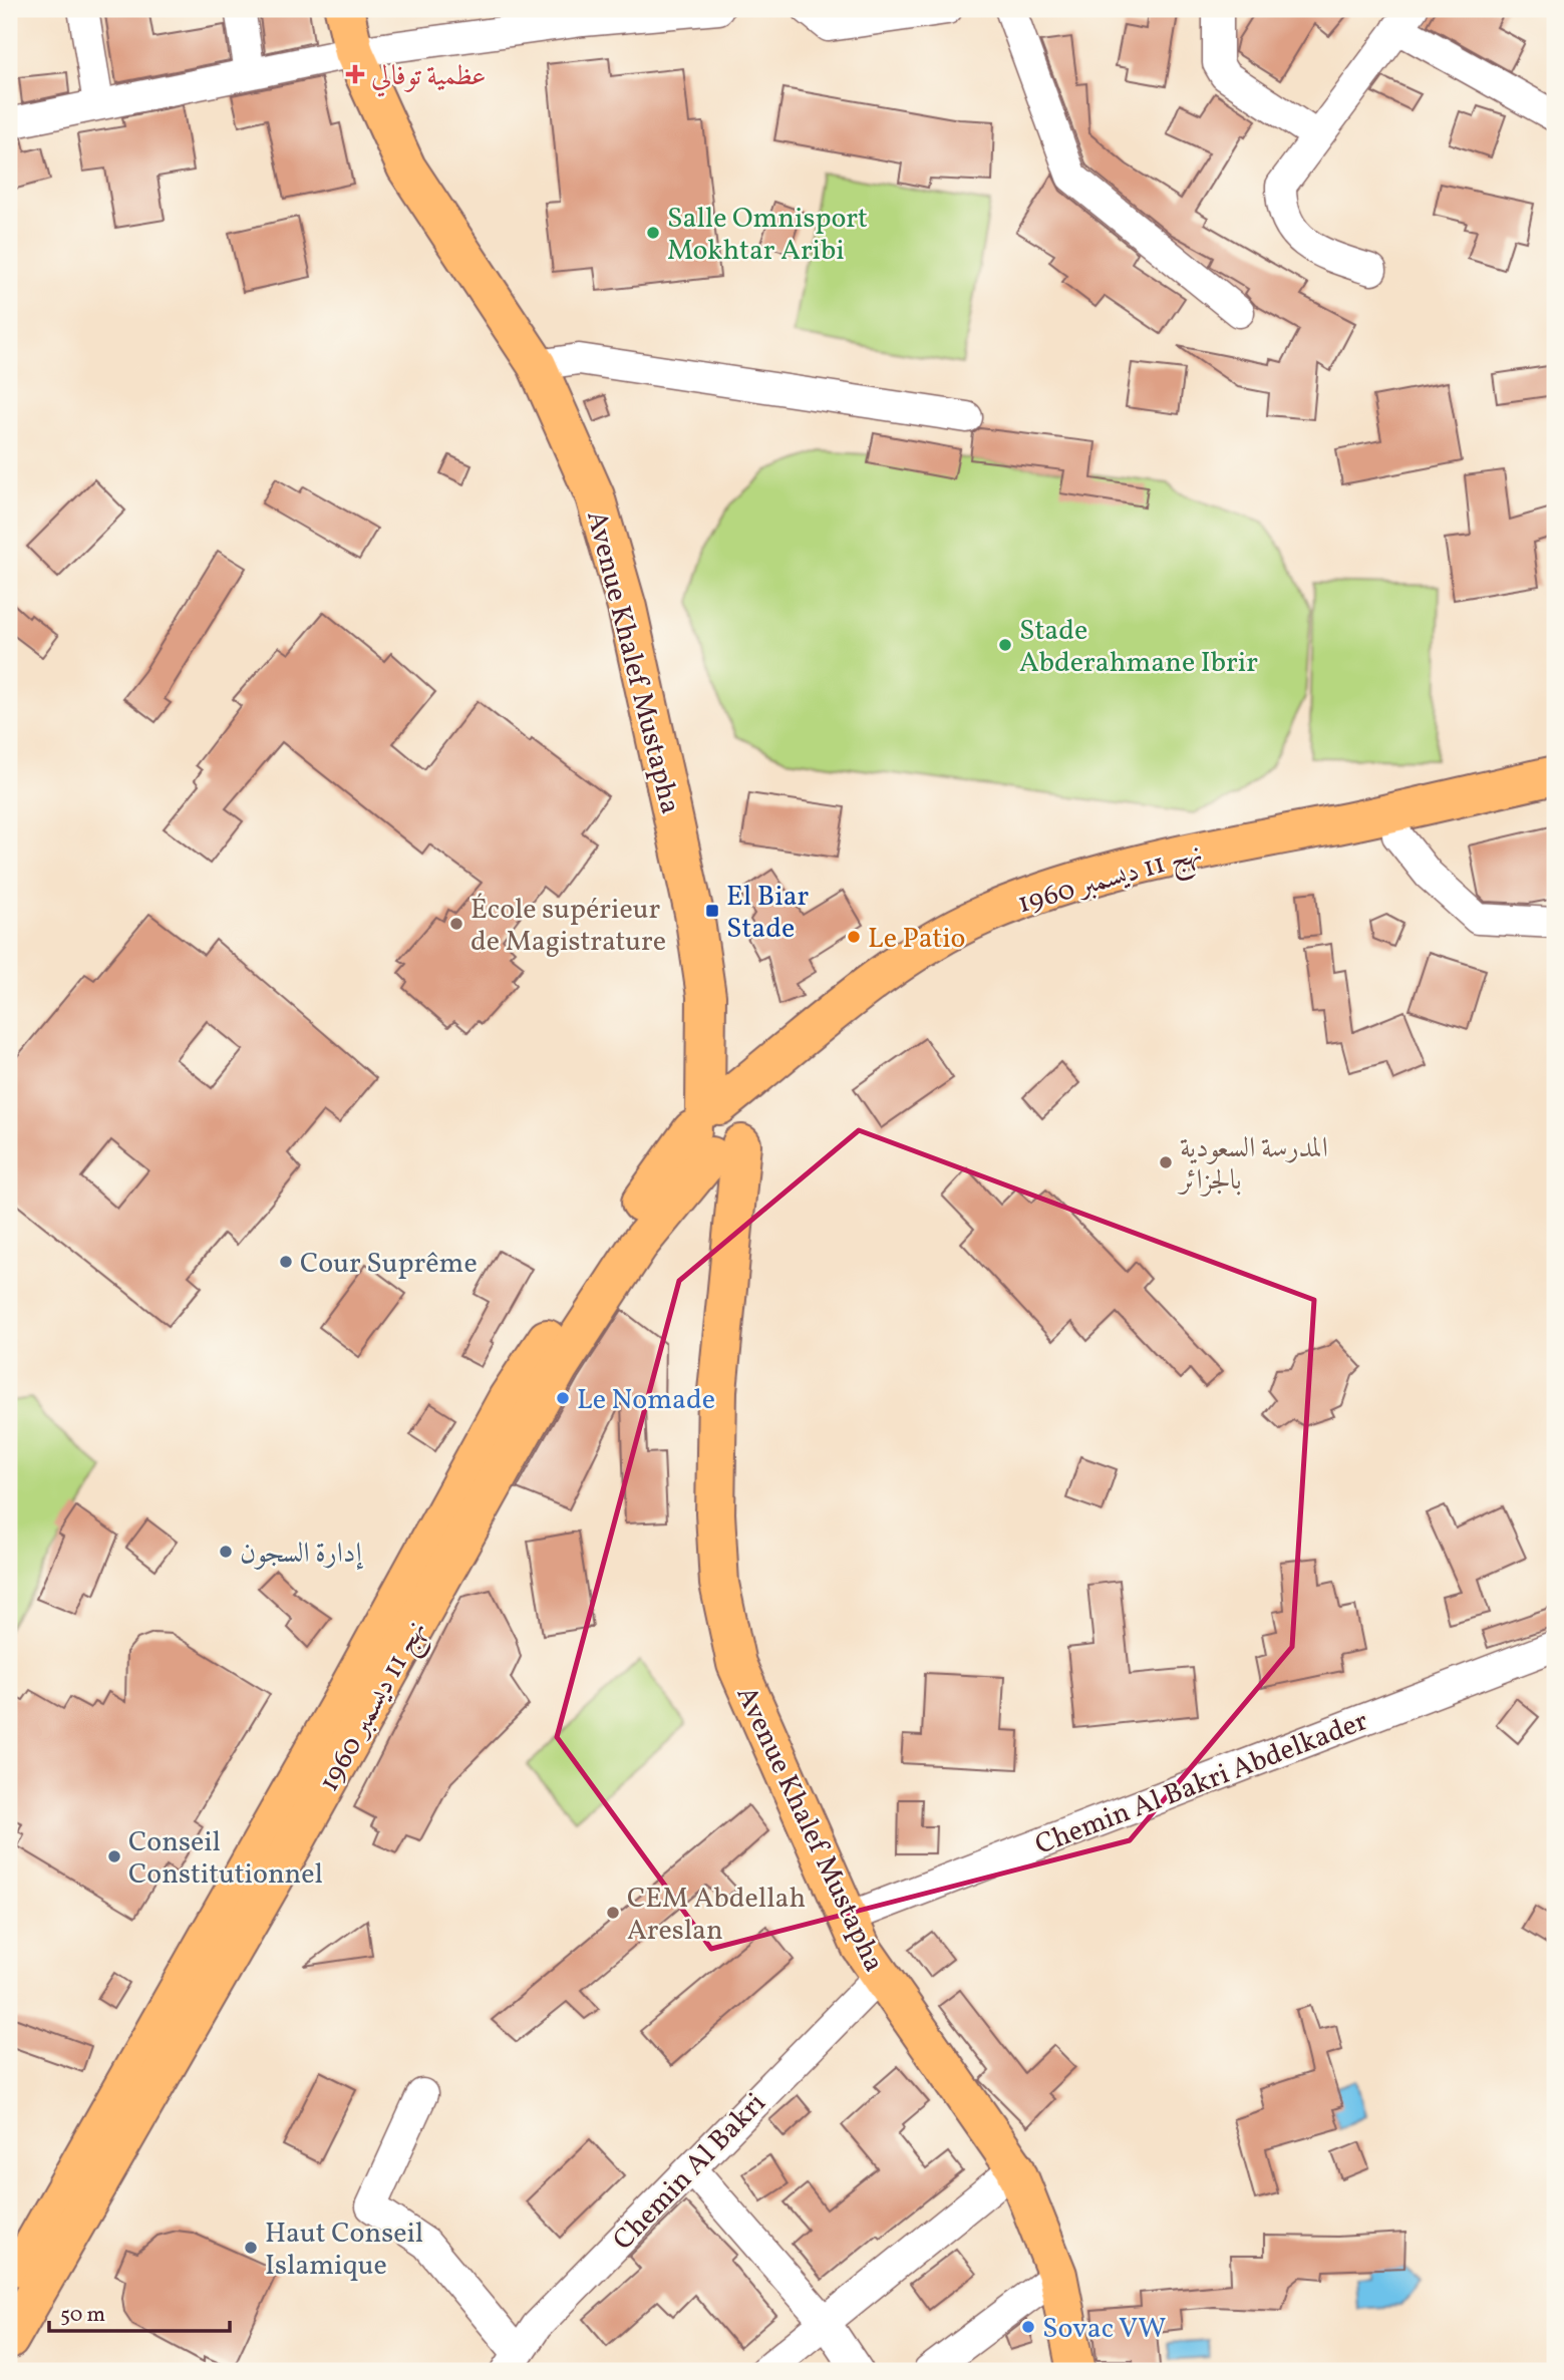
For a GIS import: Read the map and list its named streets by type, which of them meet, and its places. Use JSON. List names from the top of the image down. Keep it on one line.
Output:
{"streets":{"main road":["Avenue Khalef Mustapha","نهج 11 ديسمبر 1960"],"street":["Chemin Al Bakri Abdelkader","Chemin Al Bakri"]},"crossings":[["Avenue Khalef Mustapha","نهج 11 ديسمبر 1960"],["Avenue Khalef Mustapha","Chemin Al Bakri Abdelkader"],["Avenue Khalef Mustapha","Chemin Al Bakri"]],"places":{"health":["عظمية توفالي"],"other":["Salle Omnisport Mokhtar Aribi","Stade Abderahmane Ibrir","École supérieur de Magistrature","Le Patio","المدرسة السعودية بالجزائر","Cour Suprême","Le Nomade","إدارة السجون","Conseil Constitutionnel","CEM Abdellah Areslan","Haut Conseil Islamique","Sovac VW"],"transit":["El Biar Stade"]},"scale_bar":"50 m"}
